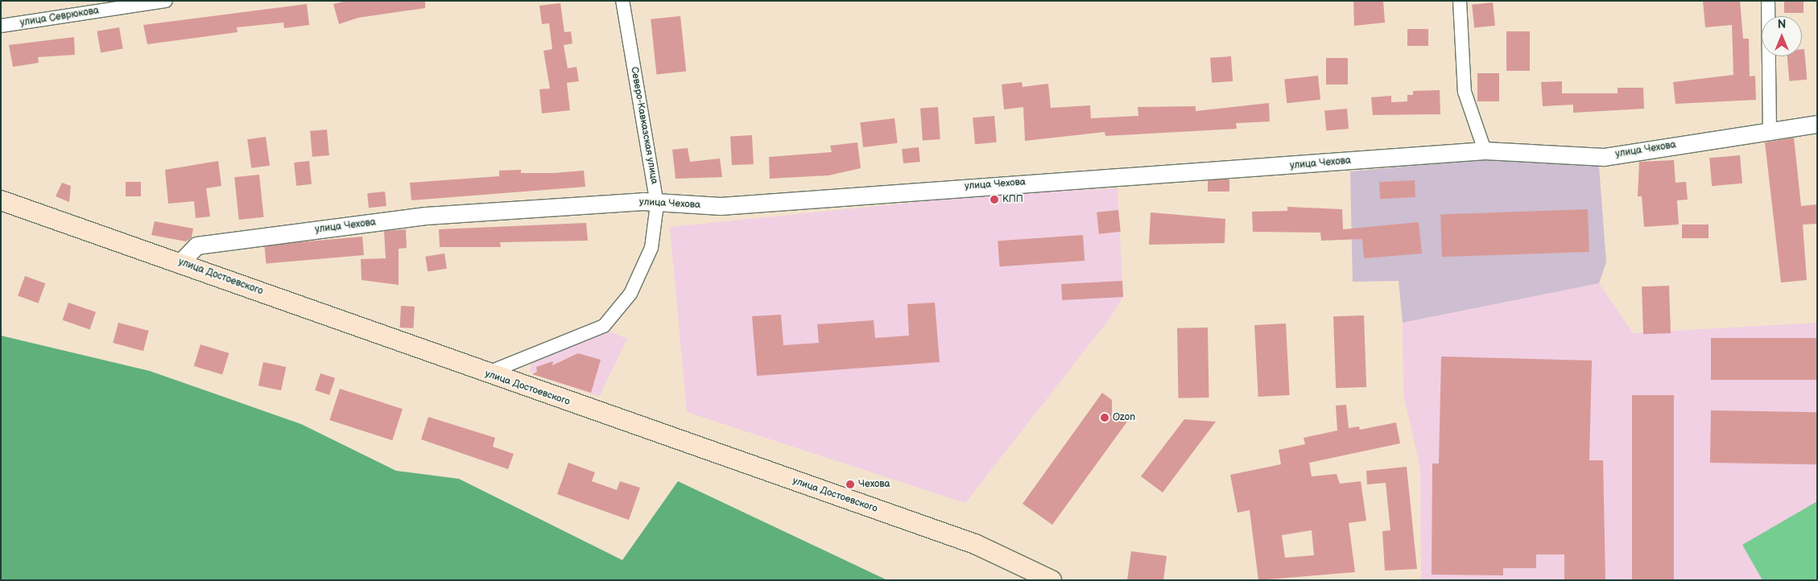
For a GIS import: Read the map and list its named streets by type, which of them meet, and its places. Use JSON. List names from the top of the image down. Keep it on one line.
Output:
{"streets":{"main road":["улица Достоевского"],"street":["улица Севрюкова","Северо-Кавказская улица","улица Чехова"]},"crossings":[["Северо-Кавказская улица","улица Чехова"],["Северо-Кавказская улица","улица Достоевского"],["улица Чехова","улица Достоевского"]],"places":["КПП","Ozon","Чехова"],"north":"top"}
